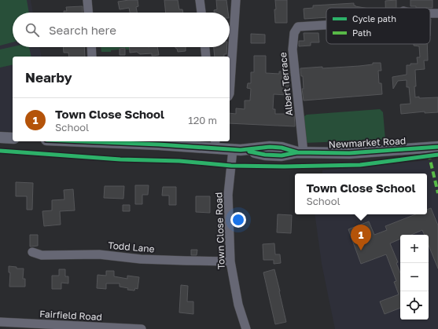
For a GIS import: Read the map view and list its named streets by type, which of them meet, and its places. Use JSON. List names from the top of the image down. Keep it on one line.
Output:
{"streets":{"main road":["Newmarket Road"],"street":["Albert Terrace","Town Close Road","Todd Lane","Fairfield Road"]},"crossings":[["Albert Terrace","Newmarket Road"],["Newmarket Road","Town Close Road"],["Town Close Road","Todd Lane"]],"legend":["Cycle path","Path"],"page":{"search":"Search here","heading":"Nearby","list":[{"mark":"1","name":"Town Close School","note":"School","value":"120 m"}],"popup":["Town Close School","School"],"pins":"1","map_buttons":["+","−"]}}
